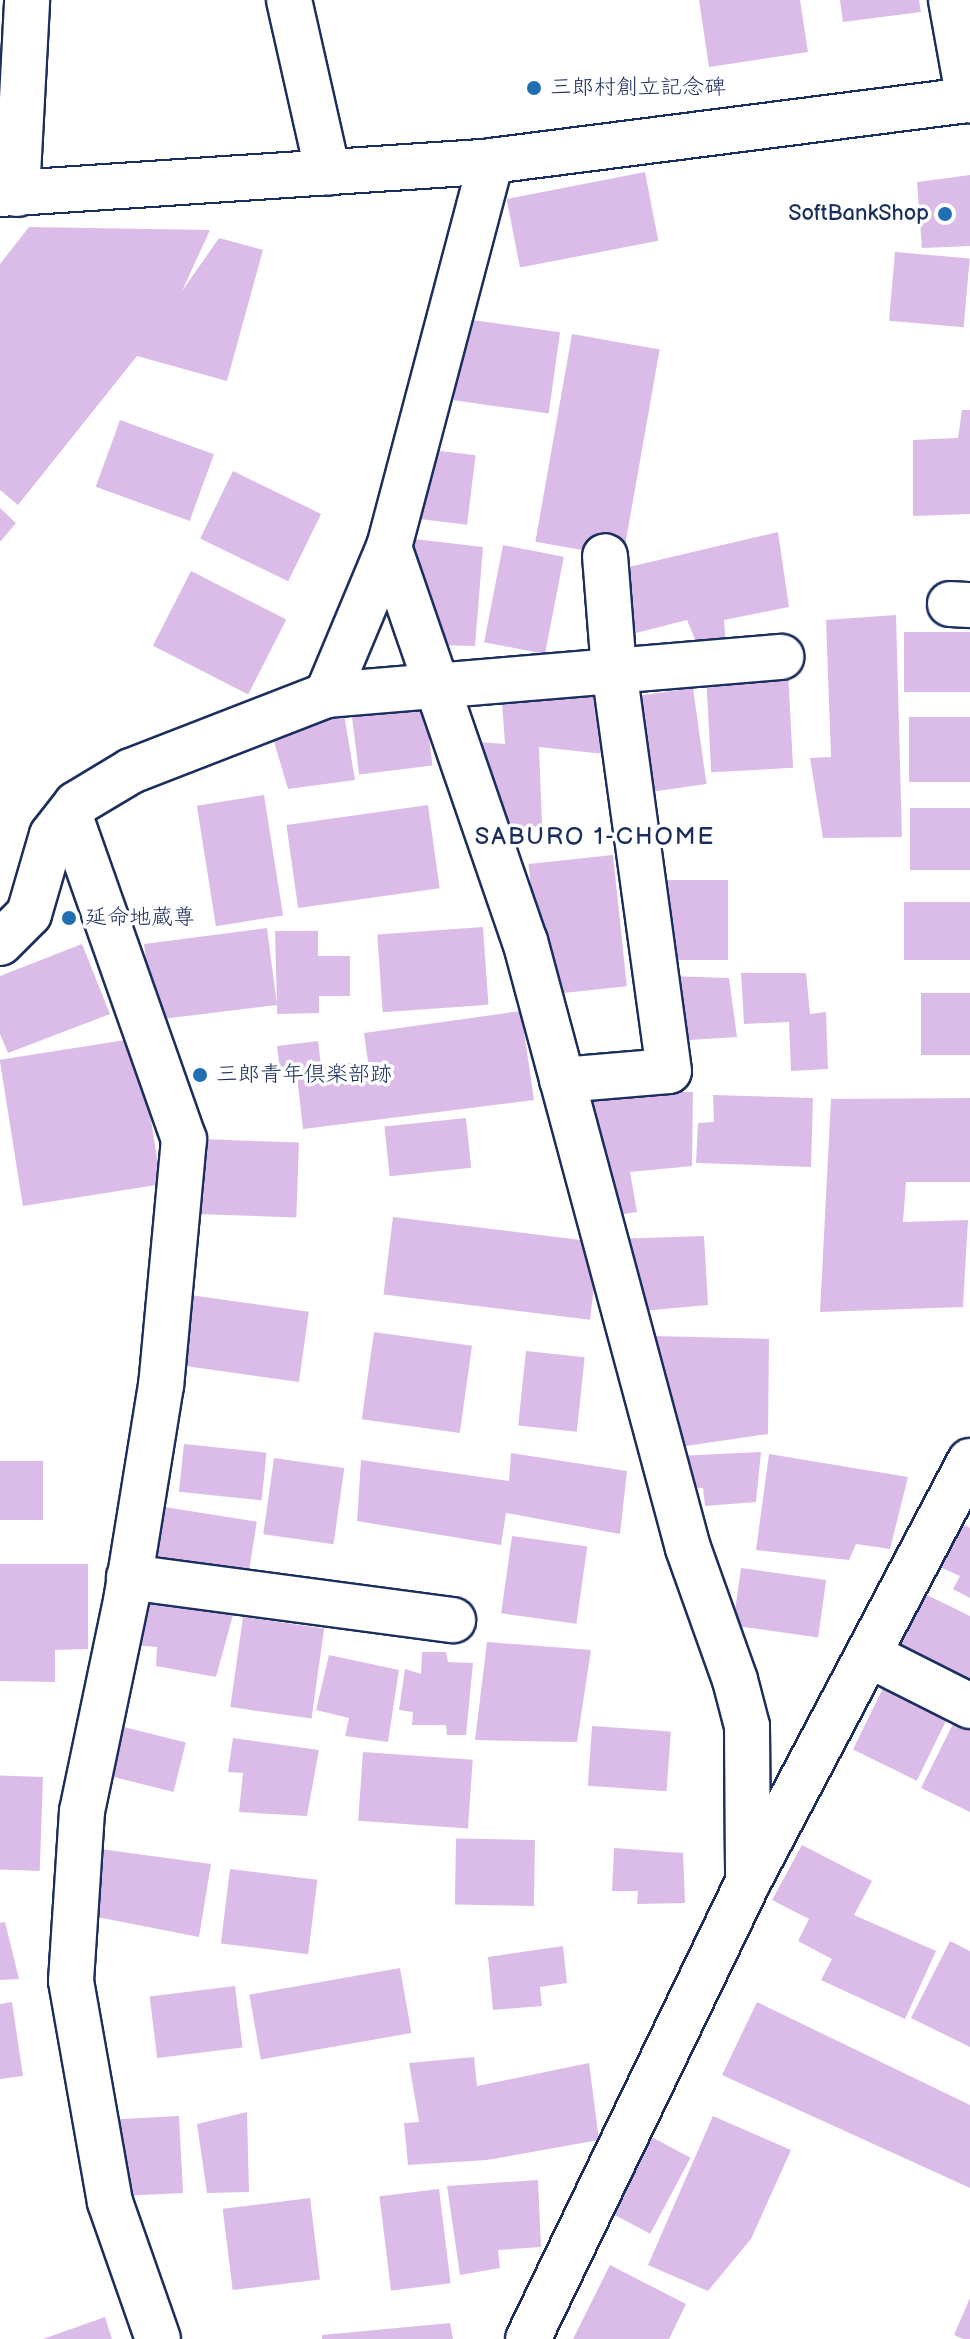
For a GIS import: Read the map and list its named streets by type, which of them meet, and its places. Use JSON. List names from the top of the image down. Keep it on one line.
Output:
{"districts":["SABURO 1-CHOME"],"places":["三郎村創立記念碑","SoftBankShop","延命地蔵尊","三郎青年倶楽部跡"]}
